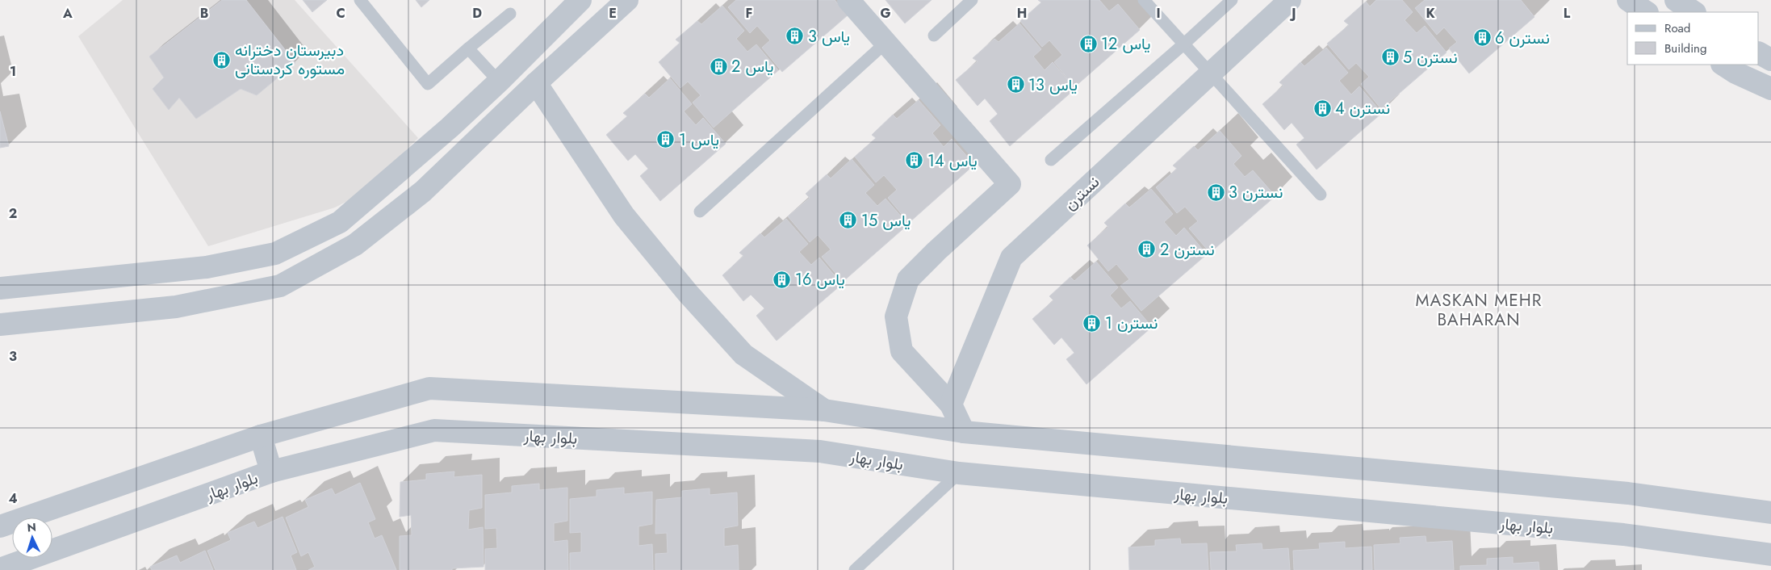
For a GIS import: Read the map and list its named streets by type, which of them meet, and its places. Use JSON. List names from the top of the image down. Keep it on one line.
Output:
{"streets":{"street":["نسترن","بلوار بهار"]},"districts":["MASKAN MEHR BAHARAN"],"places":{"building":["یاس 3","نسترن 6","یاس 12","نسترن 5","دبیرستان دخترانه مستوره کردستانی","یاس 2","یاس 13","نسترن 4","یاس 1","یاس 14","نسترن 3","یاس 15","نسترن 2","یاس 16","نسترن 1"]},"legend":["Road","Building"],"north":"top","grid":{"columns":["A","B","C","D","E","F","G","H","I","J","K","L"],"rows":["1","2","3","4"]}}
